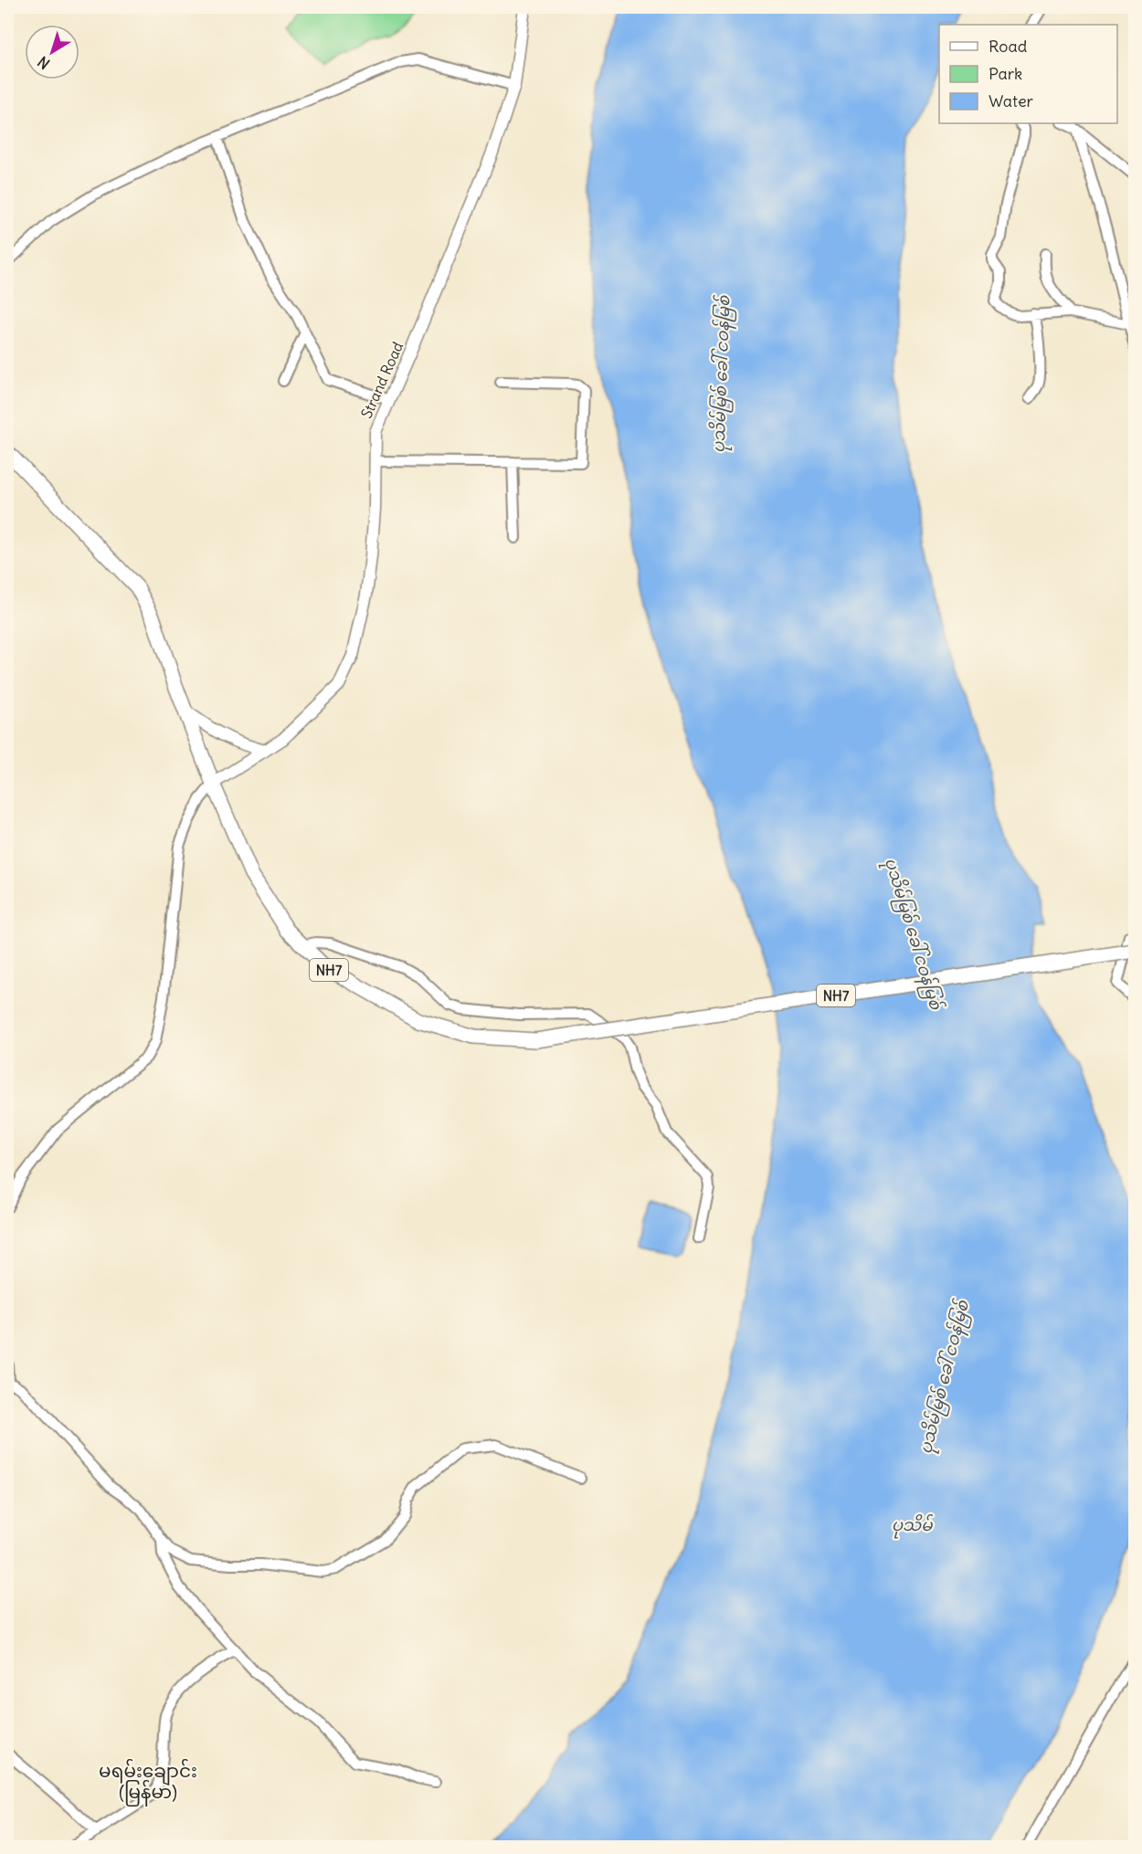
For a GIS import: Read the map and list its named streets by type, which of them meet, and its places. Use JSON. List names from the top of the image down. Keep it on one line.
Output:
{"streets":{"highway":["NH7"],"main road":["Strand Road"]},"crossings":[["Strand Road","NH7"]],"districts":["မရမ်းချောင်း (မြန်မာ)"],"water":["ပုသိမ်မြစ် ခေါ် ငဝန်မြစ်","ပုသိမ်"],"legend":["Road","Park","Water"],"north":"bottom left"}
